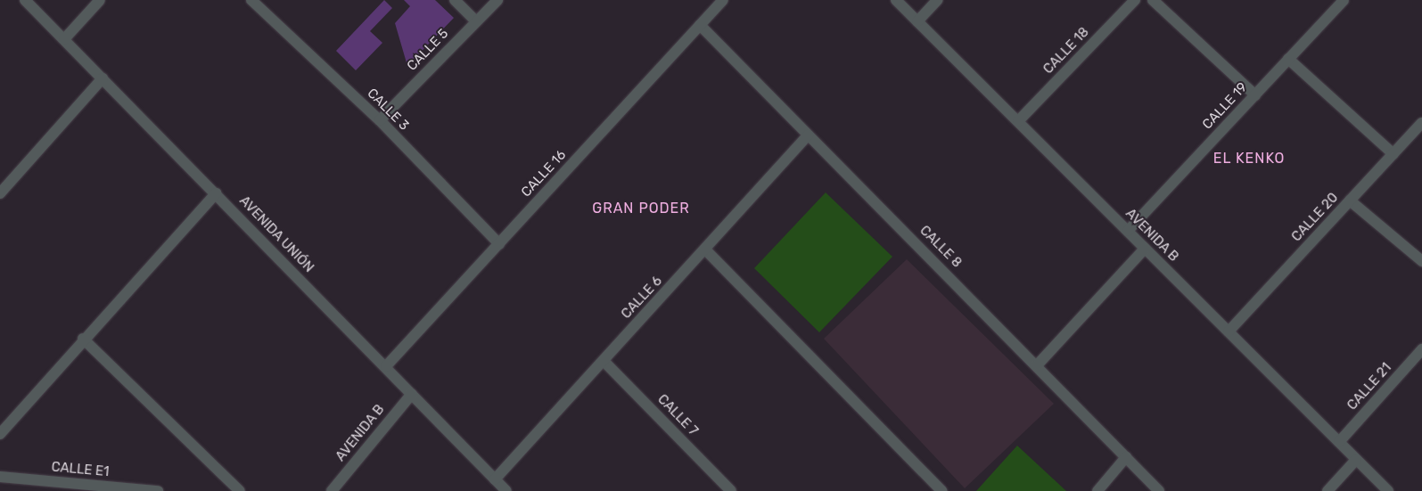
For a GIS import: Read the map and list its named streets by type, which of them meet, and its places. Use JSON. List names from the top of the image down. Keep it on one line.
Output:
{"streets":{"street":["CALLE 5","CALLE 18","CALLE 19","CALLE 3","CALLE 16","CALLE 20","AVENIDA UNIÓN","AVENIDA B","CALLE 8","CALLE 6","CALLE 21","CALLE 7","CALLE E1"]},"crossings":[["CALLE 5","CALLE 3"],["CALLE 18","AVENIDA B"],["CALLE 19","AVENIDA B"],["CALLE 3","CALLE 16"],["CALLE 16","AVENIDA UNIÓN"],["CALLE 16","CALLE 8"],["CALLE 20","AVENIDA B"],["AVENIDA UNIÓN","AVENIDA B"],["AVENIDA UNIÓN","CALLE 6"],["AVENIDA B","CALLE 21"],["CALLE 8","CALLE 6"],["CALLE 6","CALLE 7"]],"districts":["EL KENKO","GRAN PODER"]}
